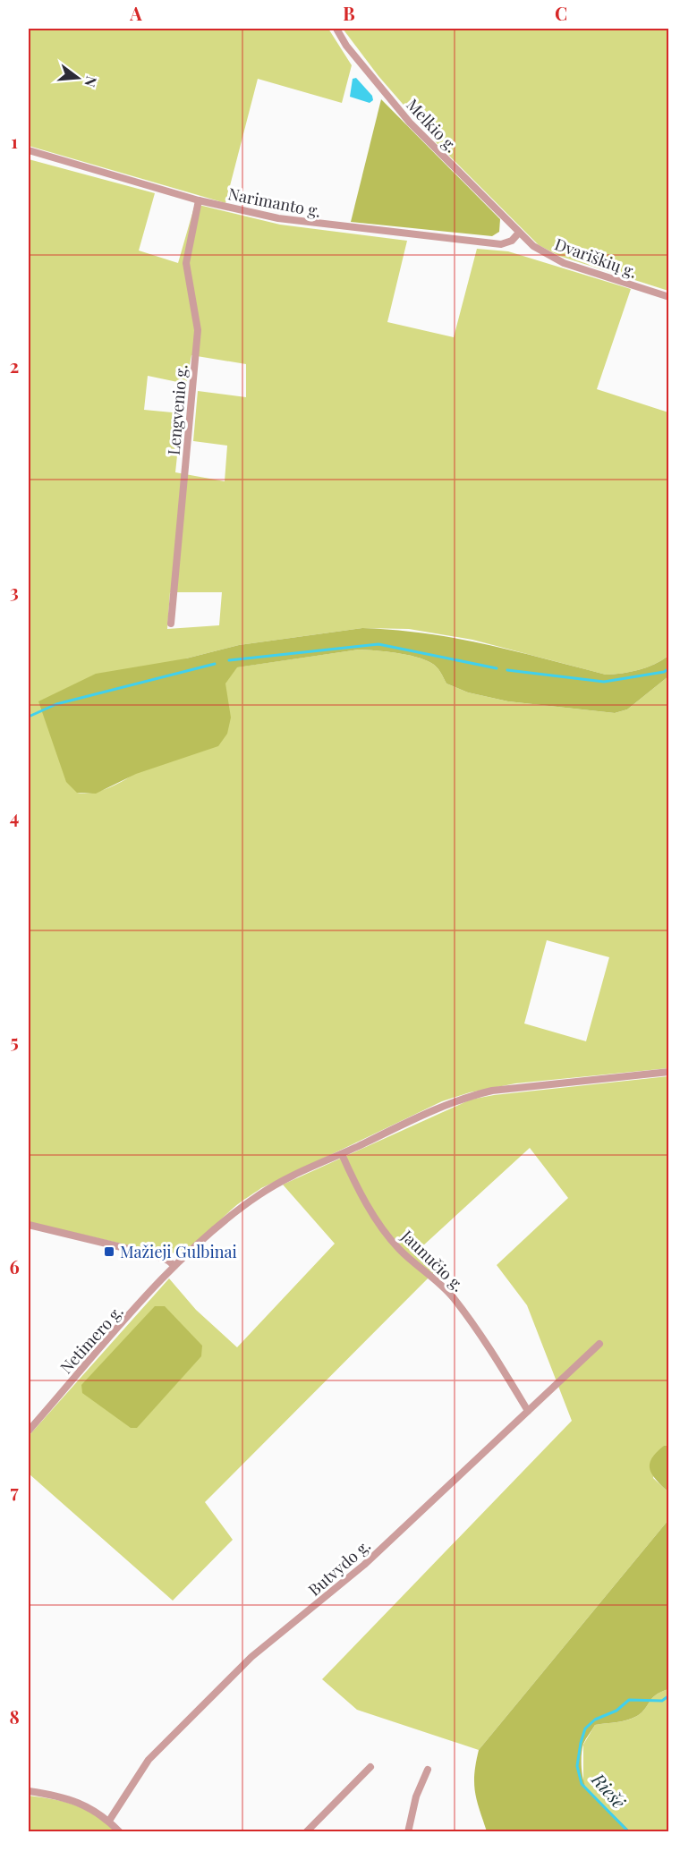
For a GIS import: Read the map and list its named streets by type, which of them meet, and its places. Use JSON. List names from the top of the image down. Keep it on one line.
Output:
{"streets":{"street":["Melkio g.","Narimanto g.","Dvariškių g.","Lengvenio g.","Jaunučio g.","Netimero g.","Butvydo g."]},"crossings":[["Melkio g.","Narimanto g."],["Melkio g.","Dvariškių g."],["Narimanto g.","Dvariškių g."],["Narimanto g.","Lengvenio g."],["Jaunučio g.","Netimero g."],["Jaunučio g.","Butvydo g."]],"water":["Riešė"],"places":{"transit":["Mažieji Gulbinai"]},"north":"right","grid":{"columns":["A","B","C"],"rows":["1","2","3","4","5","6","7","8"]}}
